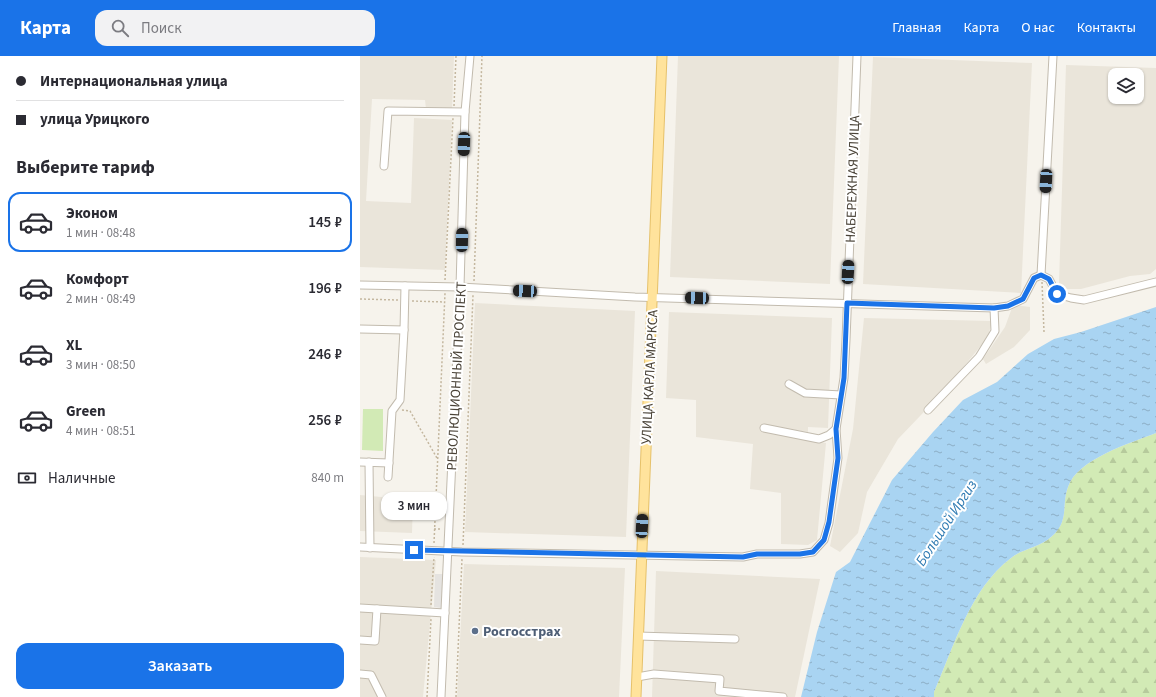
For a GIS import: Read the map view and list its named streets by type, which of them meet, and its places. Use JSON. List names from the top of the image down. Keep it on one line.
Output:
{"streets":{"main road":["УЛИЦА КАРЛА МАРКСА"],"street":["НАБЕРЕЖНАЯ УЛИЦА","РЕВОЛЮЦИОННЫЙ ПРОСПЕКТ"]},"crossings":[["НАБЕРЕЖНАЯ УЛИЦА","УЛИЦА КАРЛА МАРКСА"]],"water":["Большой Иргиз"],"places":["Росгосстрах"],"page":{"header":"Карта","search":"Поиск","nav":["Главная","Карта","О нас","Контакты"],"banner":["Интернациональная улица","улица Урицкого"],"heading":"Выберите тариф","list":[{"name":"Эконом","note":"1 мин · 08:48","value":"145 ₽"},{"name":"Комфорт","note":"2 мин · 08:49","value":"196 ₽"},{"name":"XL","note":"3 мин · 08:50","value":"246 ₽"},{"name":"Green","note":"4 мин · 08:51","value":"256 ₽"}],"pay":["Наличные","840 m"],"bubble":"3 мин","buttons":"Заказать"}}
